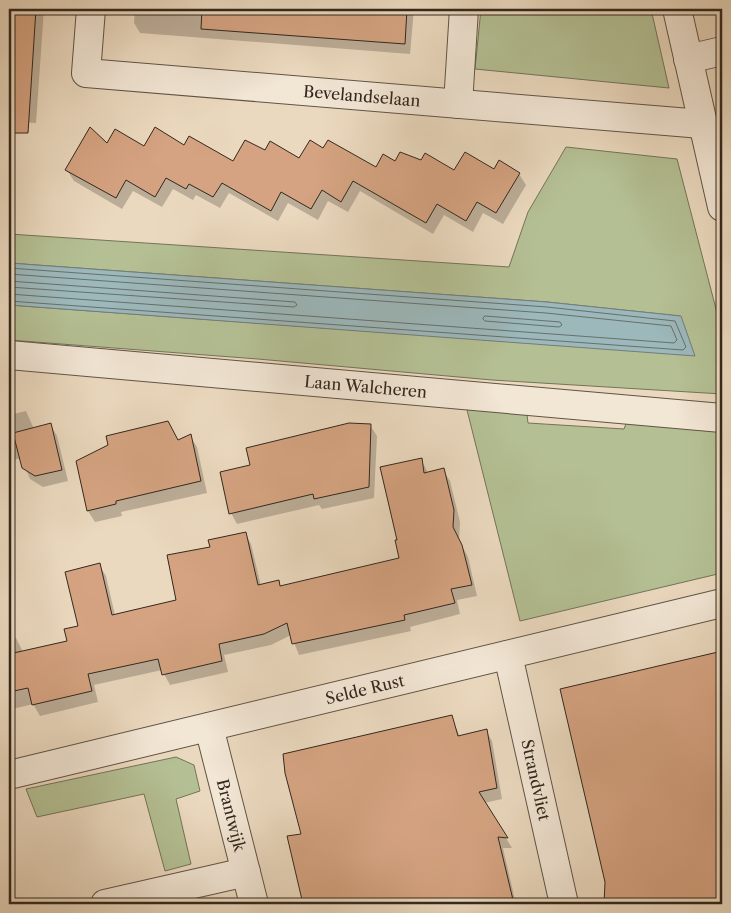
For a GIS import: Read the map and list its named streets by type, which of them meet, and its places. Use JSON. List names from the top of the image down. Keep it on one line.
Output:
{"streets":{"street":["Bevelandselaan","Laan Walcheren","Selde Rust","Strandvliet","Brantwijk"]},"crossings":[["Selde Rust","Strandvliet"],["Selde Rust","Brantwijk"]]}
